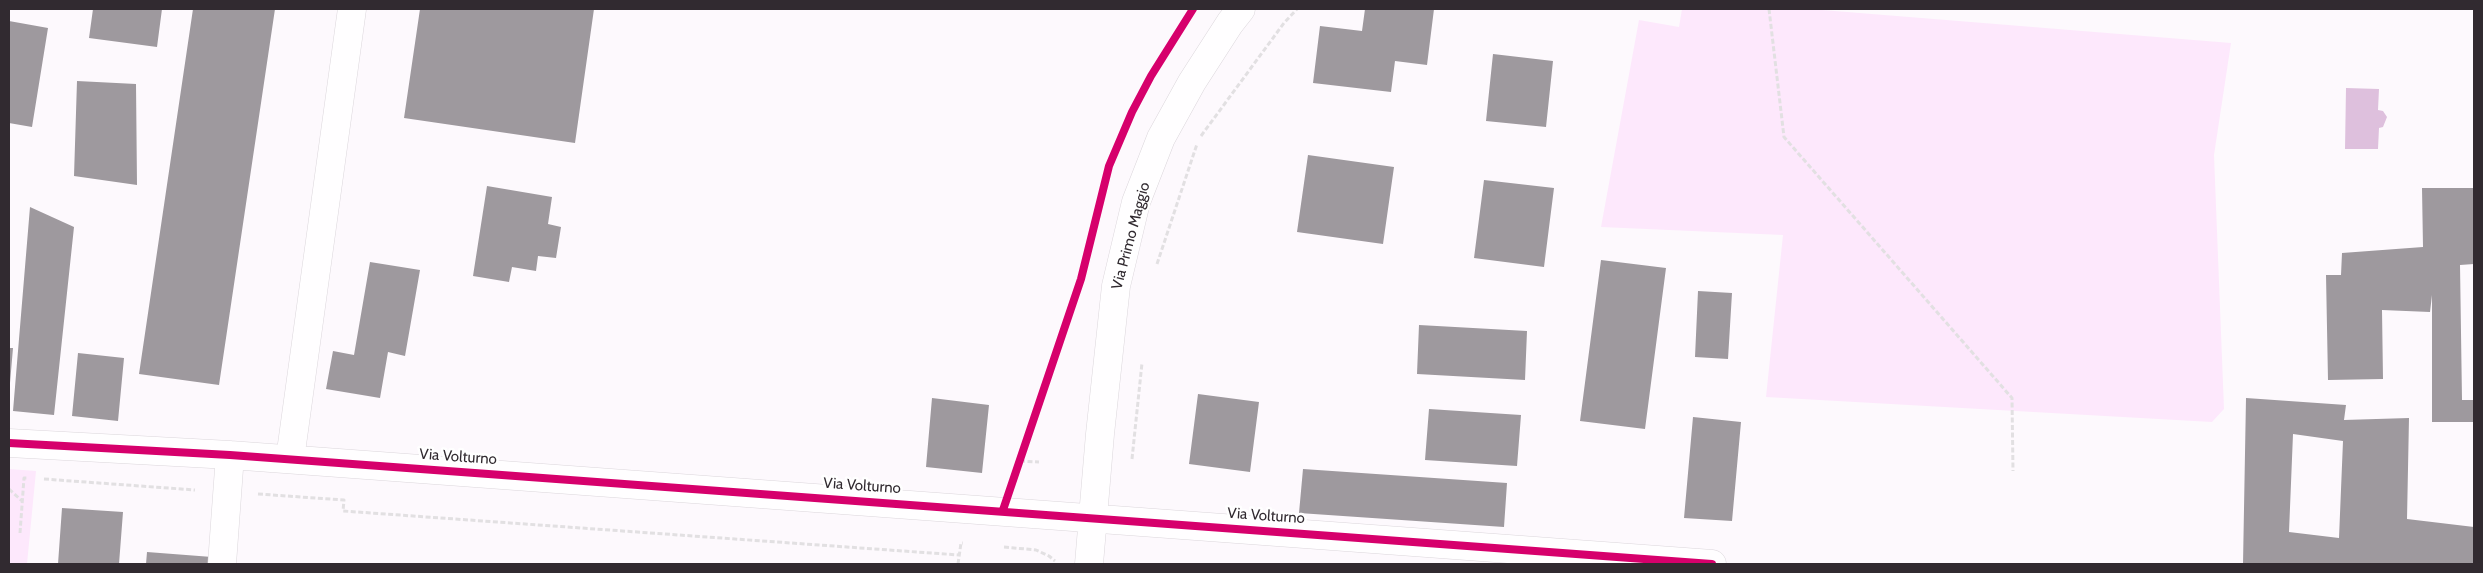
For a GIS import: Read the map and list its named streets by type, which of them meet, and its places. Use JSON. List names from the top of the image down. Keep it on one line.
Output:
{"streets":{"street":["Via Primo Maggio","Via Volturno"]},"crossings":[["Via Primo Maggio","Via Volturno"]]}
